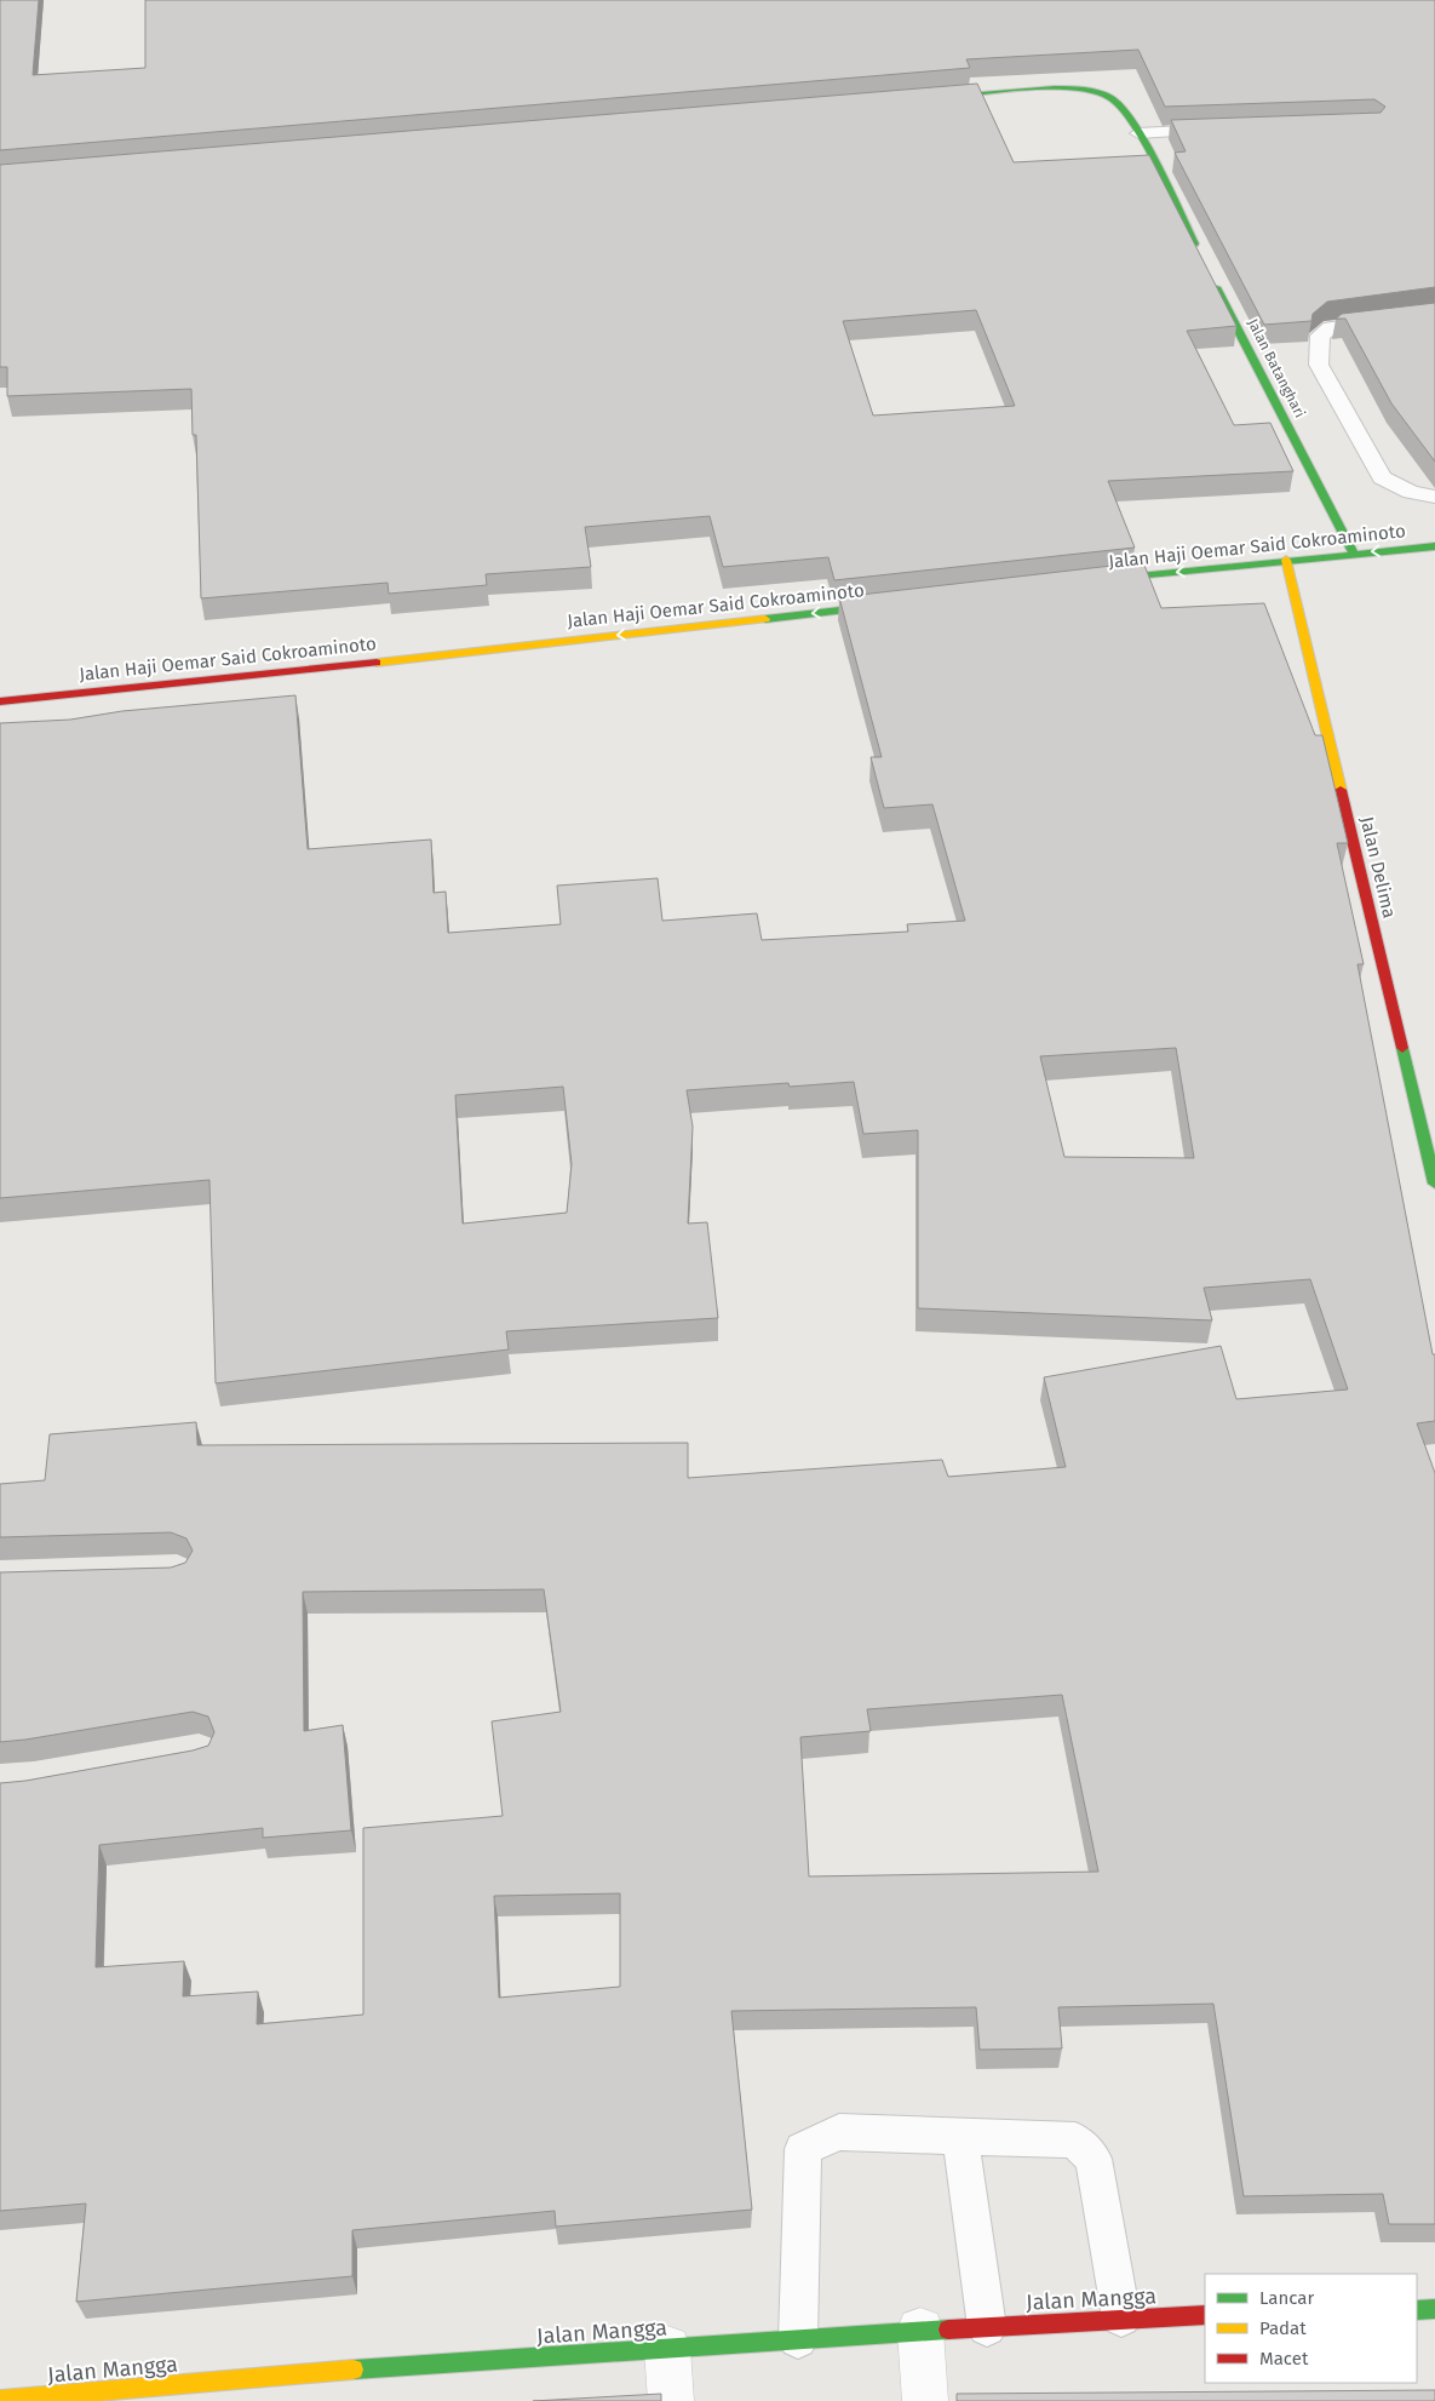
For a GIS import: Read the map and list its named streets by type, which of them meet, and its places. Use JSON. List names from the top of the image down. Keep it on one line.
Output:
{"streets":{"street":["Jalan Batanghari","Jalan Haji Oemar Said Cokroaminoto","Jalan Delima","Jalan Mangga"]},"crossings":[["Jalan Batanghari","Jalan Haji Oemar Said Cokroaminoto"],["Jalan Haji Oemar Said Cokroaminoto","Jalan Delima"]],"one_way":["Jalan Haji Oemar Said Cokroaminoto"],"legend":["Lancar","Padat","Macet"]}
